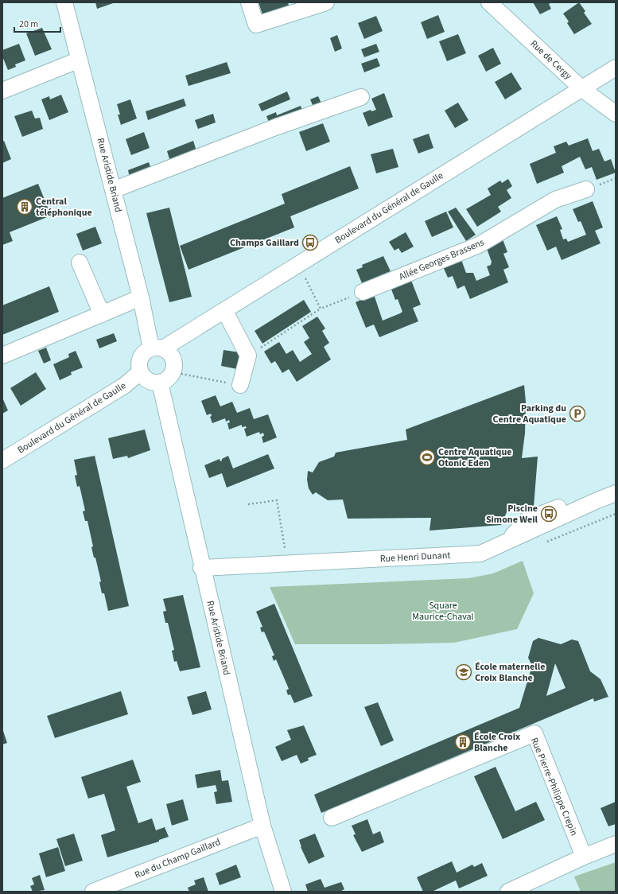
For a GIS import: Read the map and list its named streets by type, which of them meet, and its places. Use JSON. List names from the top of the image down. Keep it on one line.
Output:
{"streets":{"street":["Rue de Cergy","Rue Aristide Briand","Boulevard du Général de Gaulle","Allée Georges Brassens","Rue Henri Dunant","Rue Pierre-Philippe Crepin","Rue du Champ Gaillard"]},"crossings":[["Rue de Cergy","Boulevard du Général de Gaulle"],["Rue Aristide Briand","Boulevard du Général de Gaulle"],["Rue Aristide Briand","Rue Henri Dunant"],["Rue Aristide Briand","Rue du Champ Gaillard"]],"parks":["Square Maurice-Chaval"],"places":{"building":["Central téléphonique","École Croix Blanche"],"bus stop":["Champs Gaillard","Piscine Simone Weil"],"parking":["Parking du Centre Aquatique"],"sports":["Centre Aquatique Otonic Eden"],"school or university":["École maternelle Croix Blanche"]},"scale_bar":"20 m"}
